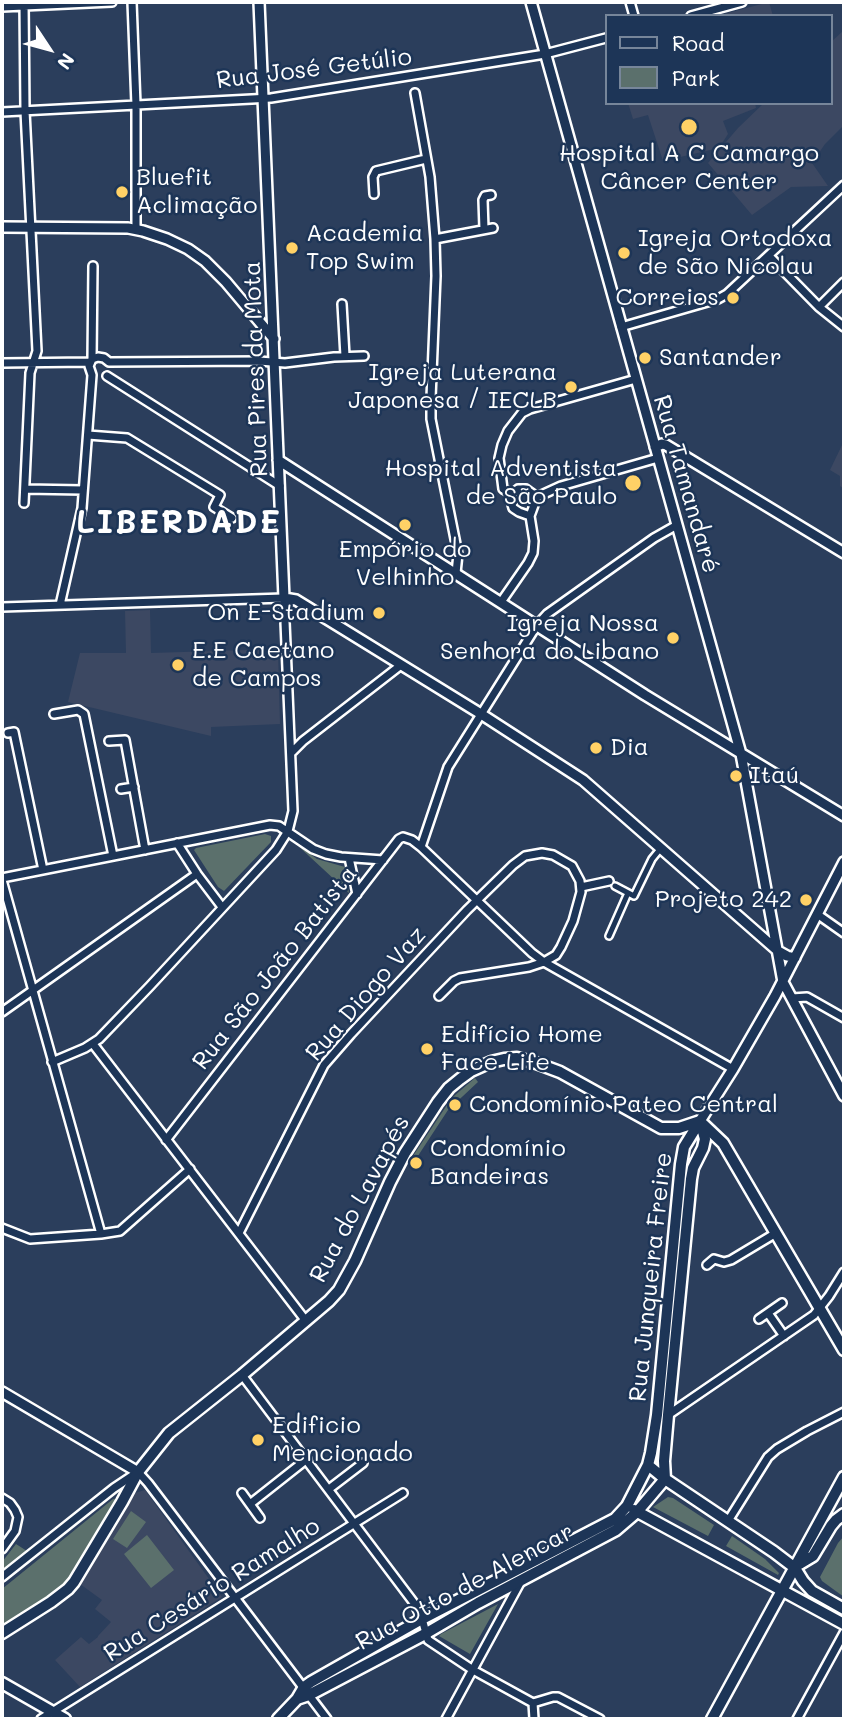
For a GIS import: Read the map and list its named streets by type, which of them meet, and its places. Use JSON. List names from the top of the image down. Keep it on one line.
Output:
{"streets":{"main road":["Rua do Lavapés","Rua Junqueira Freire","Rua Otto de Alencar"],"street":["Rua José Getúlio","Rua Pires da Mota","Rua Tamandaré","Rua São João Batista","Rua Diogo Vaz","Rua Cesário Ramalho"]},"crossings":[["Rua José Getúlio","Rua Pires da Mota"],["Rua José Getúlio","Rua Tamandaré"],["Rua do Lavapés","Rua Junqueira Freire"],["Rua Junqueira Freire","Rua Otto de Alencar"]],"districts":["LIBERDADE"],"places":["Hospital A C Camargo Câncer Center","Bluefit Aclimação","Academia Top Swim","Igreja Ortodoxa de São Nicolau","Correios","Santander","Igreja Luterana Japonesa / IECLB","Hospital Adventista de São Paulo","Empório do Velhinho","On E-Stadium","Igreja Nossa Senhora do Libano","E.E Caetano de Campos","Dia","Itaú","Projeto 242","Edifício Home Face Life","Condomínio Pateo Central","Condomínio Bandeiras","Edificio Mencionado"],"legend":["Road","Park"],"north":"bottom right"}
